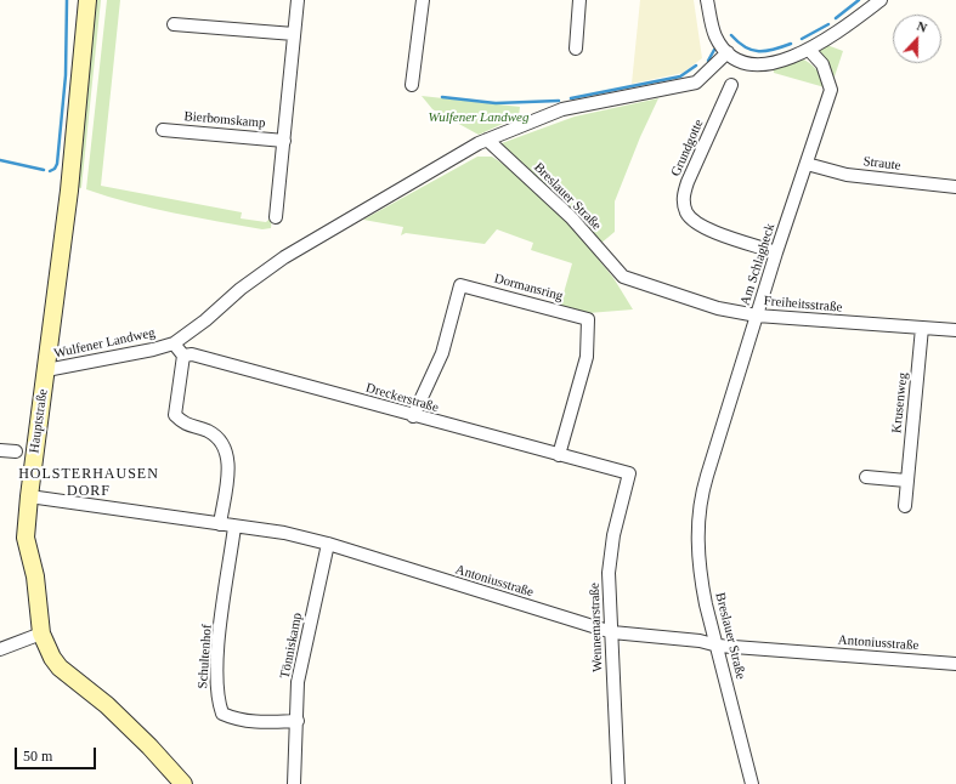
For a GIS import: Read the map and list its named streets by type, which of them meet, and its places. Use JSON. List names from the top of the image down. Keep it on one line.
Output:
{"streets":{"main road":["Hauptstraße"],"street":["Bierbomskamp","Grundgotte","Straute","Breslauer Straße","Am Schlagheck","Dormansring","Freiheitsstraße","Wulfener Landweg","Dreckerstraße","Krusenweg","Antoniusstraße","Wennemarstraße","Tönniskamp","Schultenhof"]},"crossings":[["Grundgotte","Am Schlagheck"],["Straute","Am Schlagheck"],["Breslauer Straße","Am Schlagheck"],["Breslauer Straße","Freiheitsstraße"],["Breslauer Straße","Wulfener Landweg"],["Breslauer Straße","Antoniusstraße"],["Am Schlagheck","Freiheitsstraße"],["Dormansring","Dreckerstraße"],["Freiheitsstraße","Krusenweg"],["Wulfener Landweg","Hauptstraße"],["Dreckerstraße","Wennemarstraße"],["Hauptstraße","Antoniusstraße"],["Antoniusstraße","Wennemarstraße"],["Antoniusstraße","Tönniskamp"],["Antoniusstraße","Schultenhof"],["Tönniskamp","Schultenhof"]],"districts":["HOLSTERHAUSEN DORF"],"parks":["Wulfener Landweg"],"scale_bar":"50 m","north":"top"}
